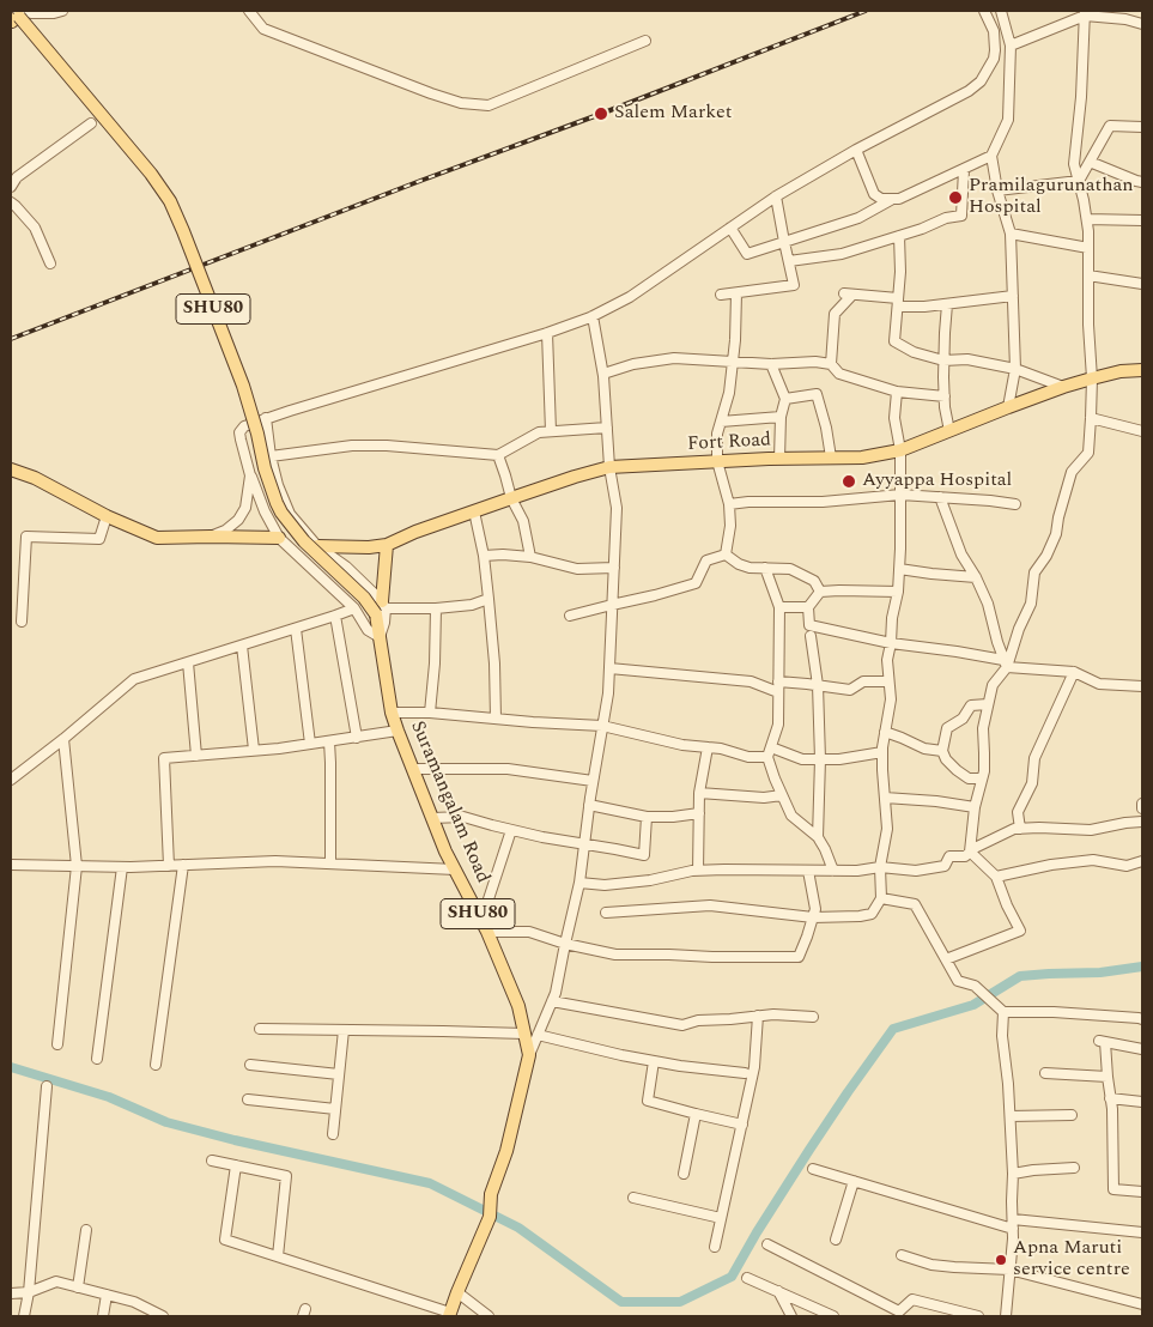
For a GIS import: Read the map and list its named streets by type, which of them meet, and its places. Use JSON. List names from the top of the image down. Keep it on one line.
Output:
{"streets":{"main road":["SHU80","Fort Road","Suramangalam Road"]},"crossings":[["SHU80","Suramangalam Road"]],"places":["Salem Market","Pramilagurunathan Hospital","Ayyappa Hospital","Apna Maruti service centre"]}
